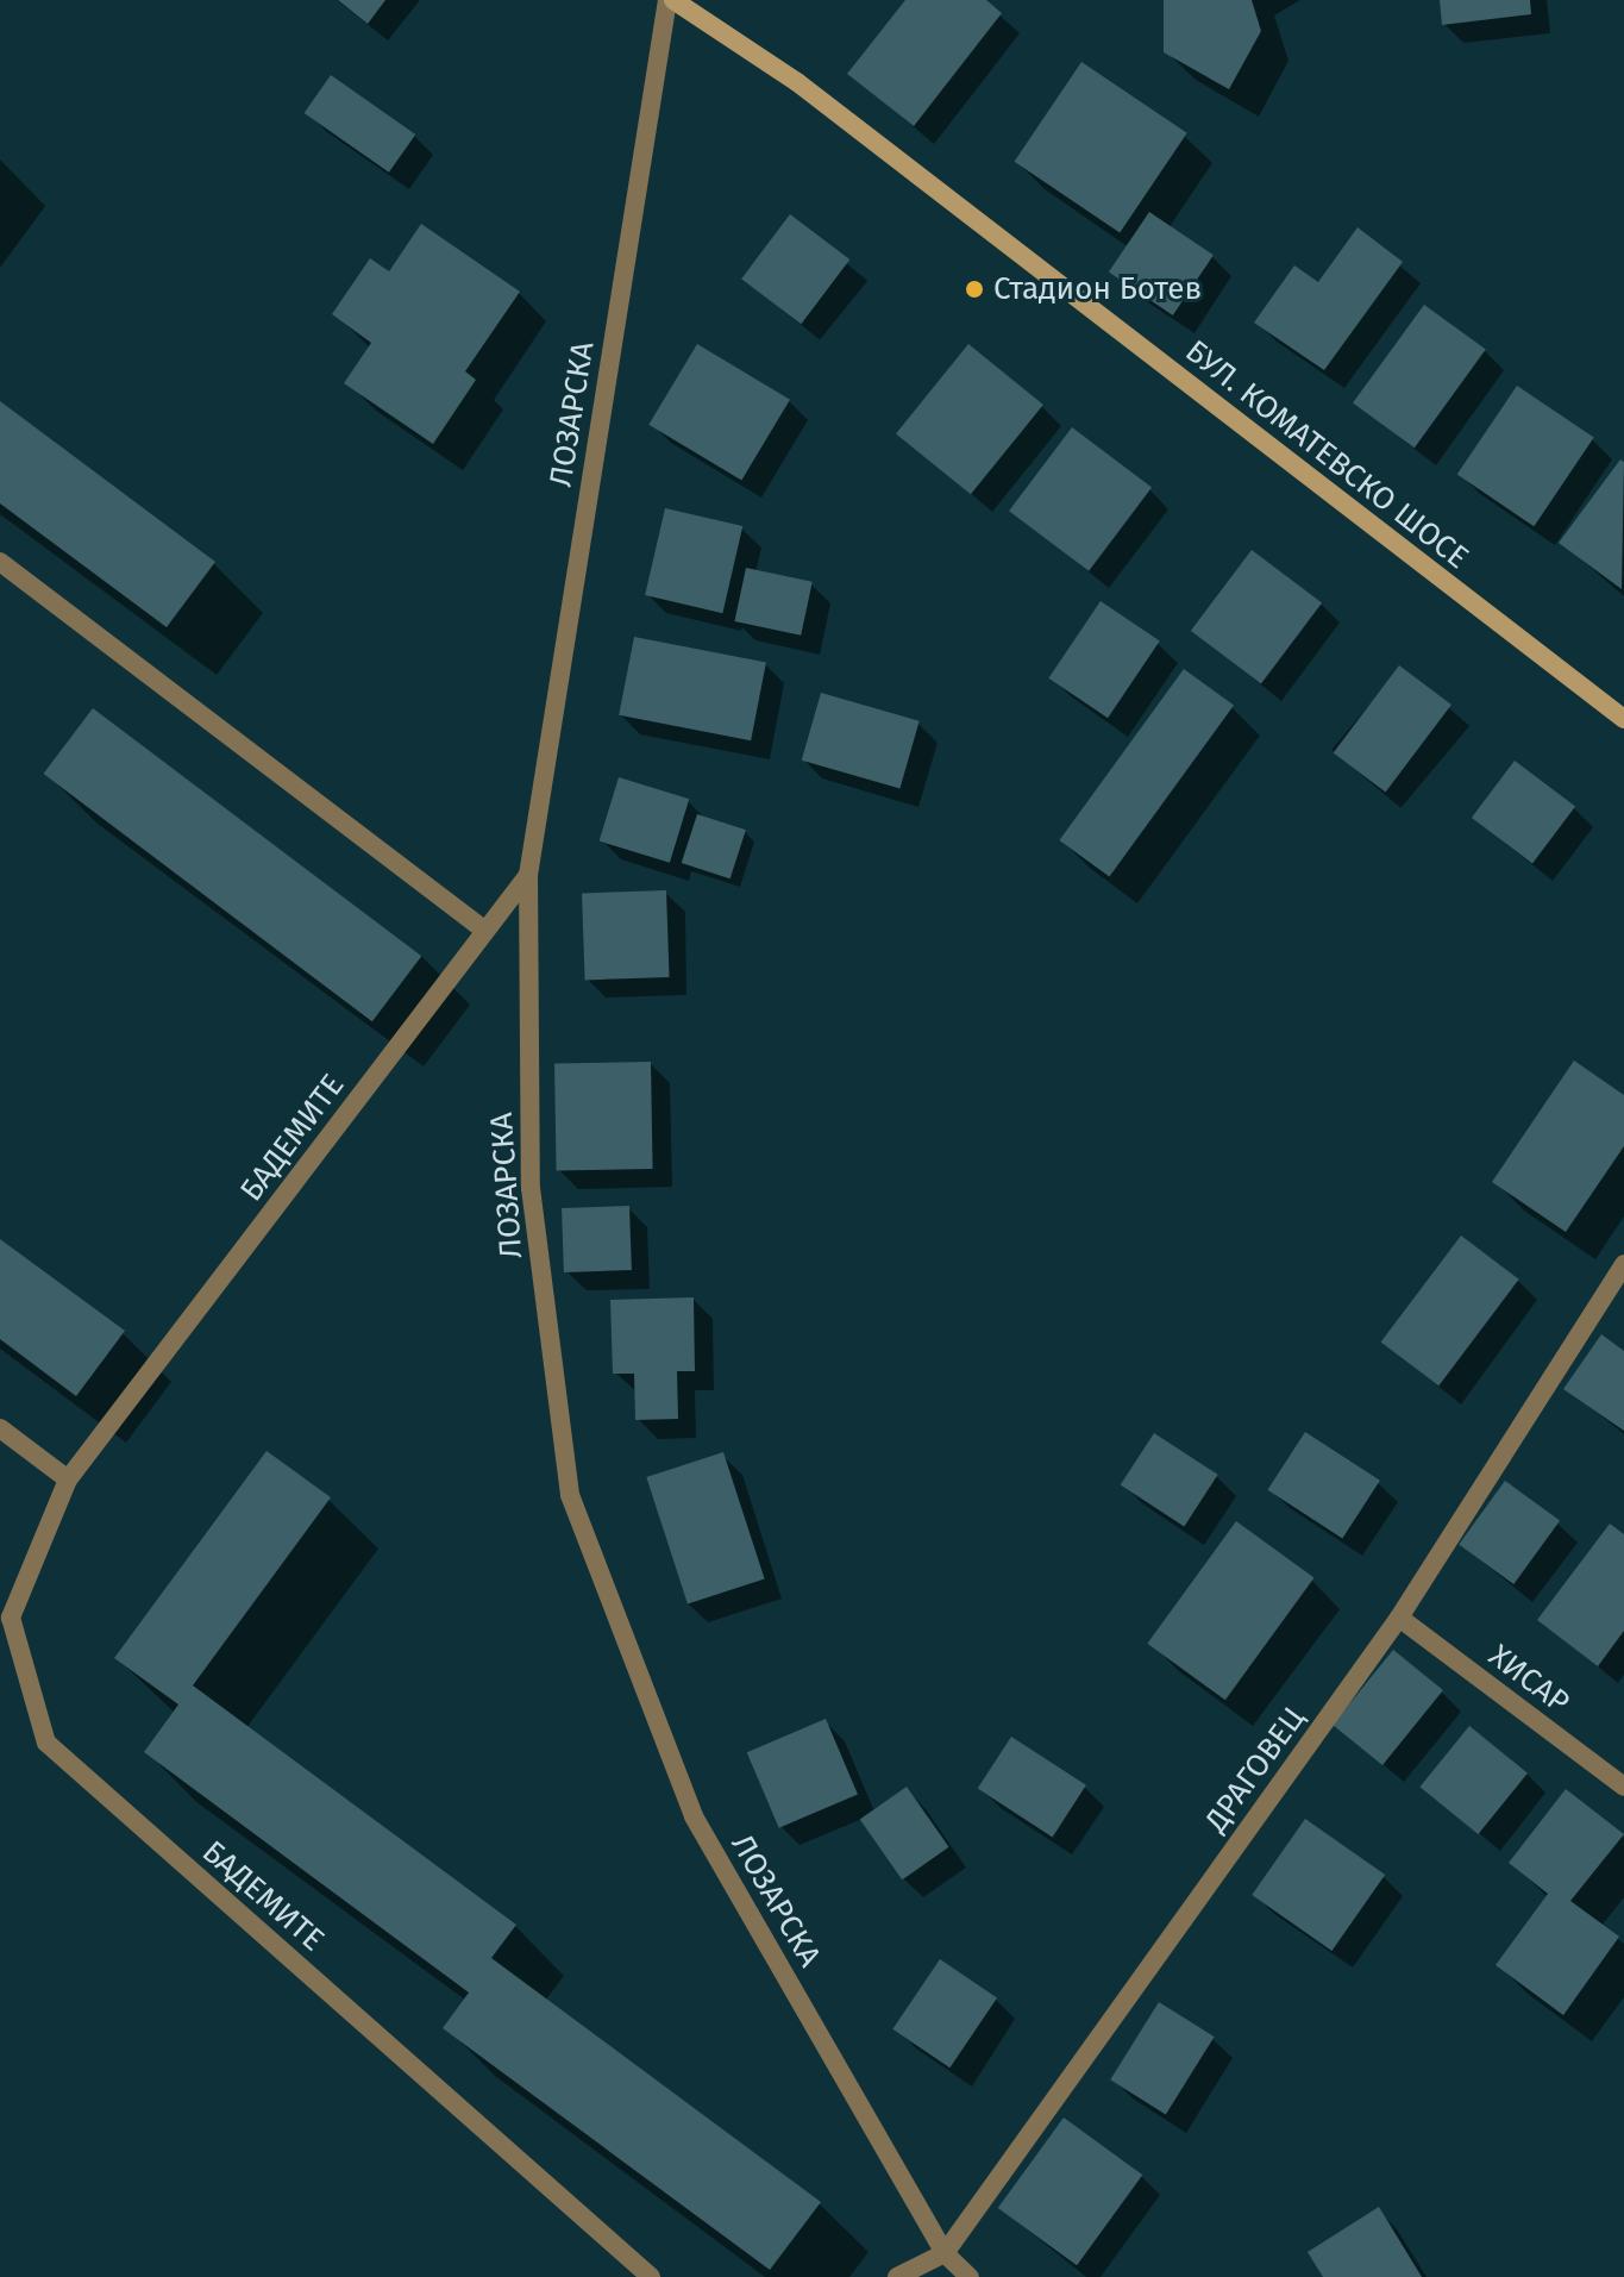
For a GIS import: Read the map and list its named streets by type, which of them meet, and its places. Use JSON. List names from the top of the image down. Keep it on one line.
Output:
{"streets":{"main road":["БУЛ. КОМАТЕВСКО ШОСЕ"],"street":["ЛОЗАРСКА","БАДЕМИТЕ","ХИСАР","ДРАГОВЕЦ"]},"crossings":[["ЛОЗАРСКА","БУЛ. КОМАТЕВСКО ШОСЕ"],["ЛОЗАРСКА","БАДЕМИТЕ"],["ЛОЗАРСКА","ДРАГОВЕЦ"],["ХИСАР","ДРАГОВЕЦ"]],"places":["Стадион Ботев"]}
